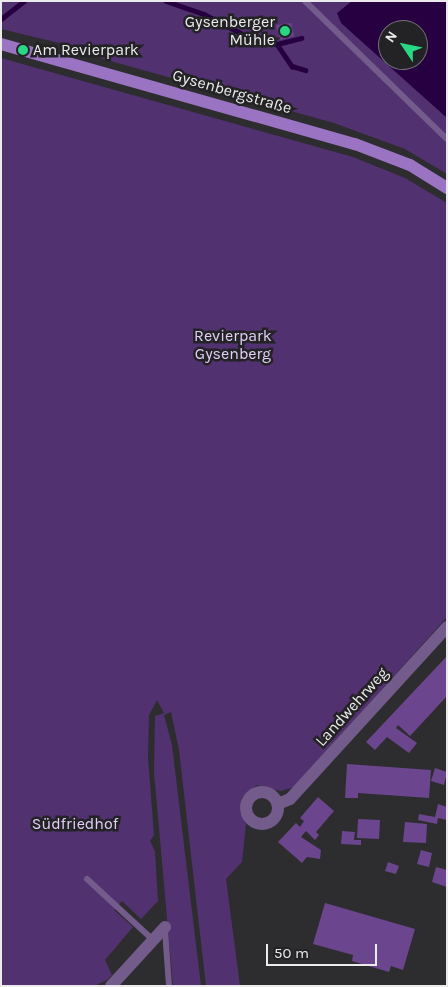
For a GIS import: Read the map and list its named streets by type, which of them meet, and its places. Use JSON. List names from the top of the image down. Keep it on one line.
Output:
{"streets":{"street":["Gysenbergstraße","Landwehrweg"]},"parks":["Revierpark Gysenberg","Südfriedhof"],"places":["Gysenberger Mühle","Am Revierpark"],"scale_bar":"50 m","north":"top left"}
